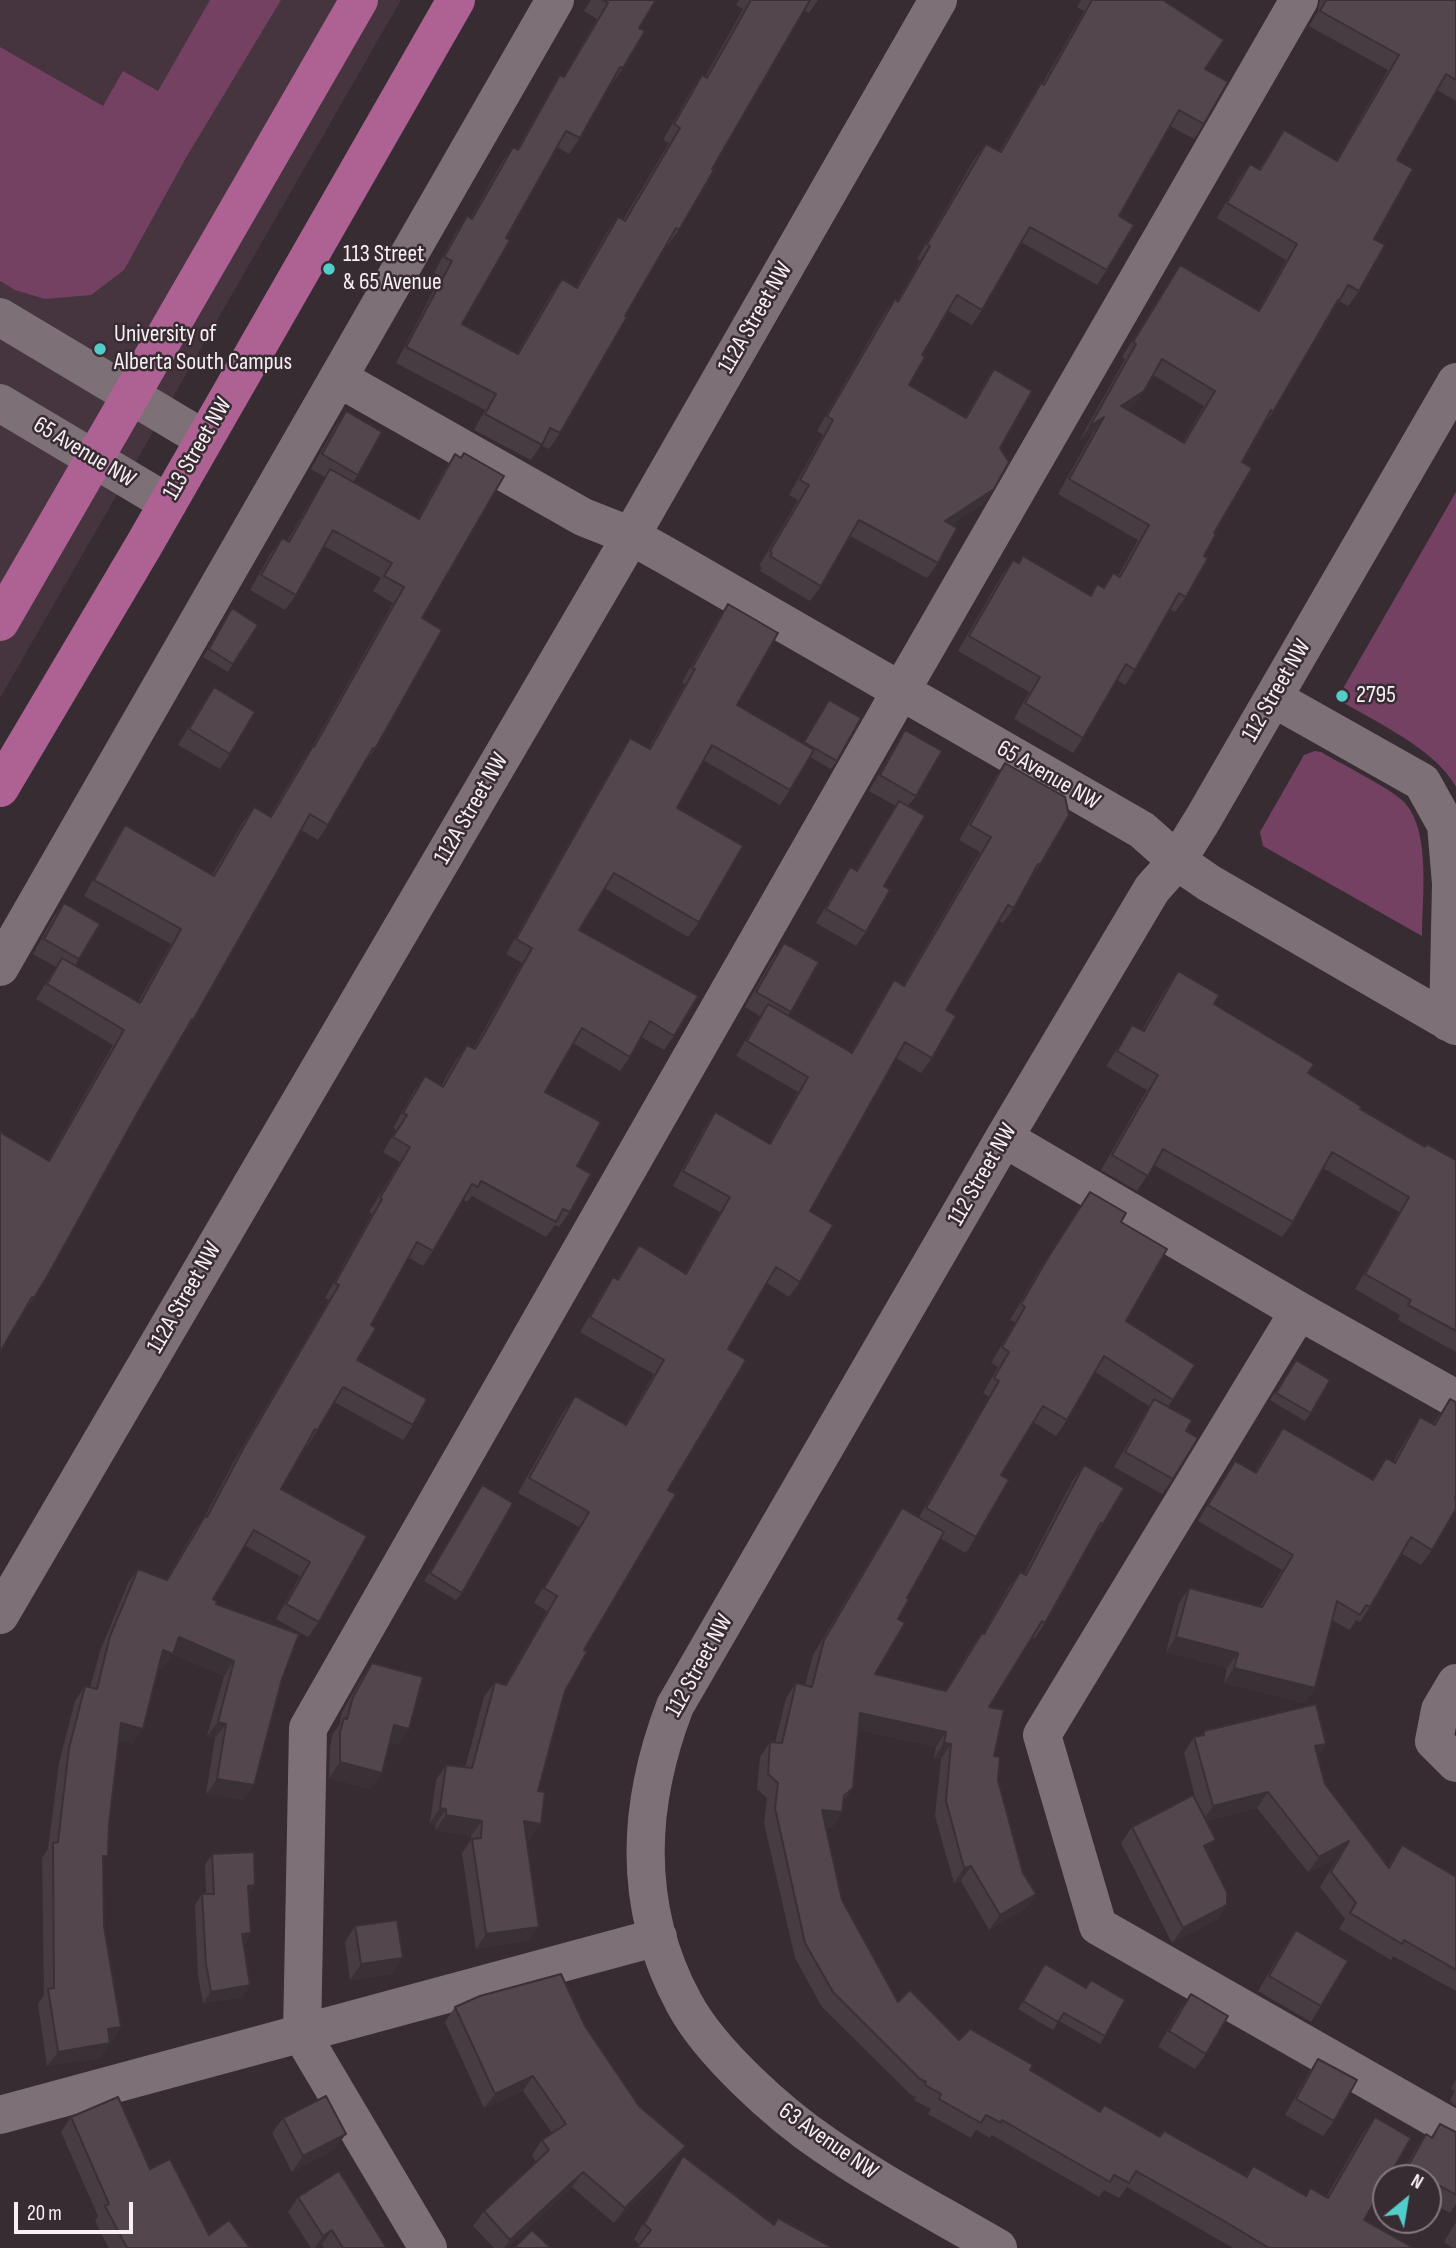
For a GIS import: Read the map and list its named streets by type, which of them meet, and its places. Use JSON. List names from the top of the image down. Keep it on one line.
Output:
{"streets":{"main road":["113 Street NW"],"street":["112A Street NW","65 Avenue NW","112 Street NW","63 Avenue NW"]},"crossings":[["112A Street NW","65 Avenue NW"],["113 Street NW","65 Avenue NW"],["65 Avenue NW","112 Street NW"],["112 Street NW","63 Avenue NW"]],"places":["113 Street & 65 Avenue","University of Alberta South Campus","2795"],"scale_bar":"20 m","north":"top right"}
